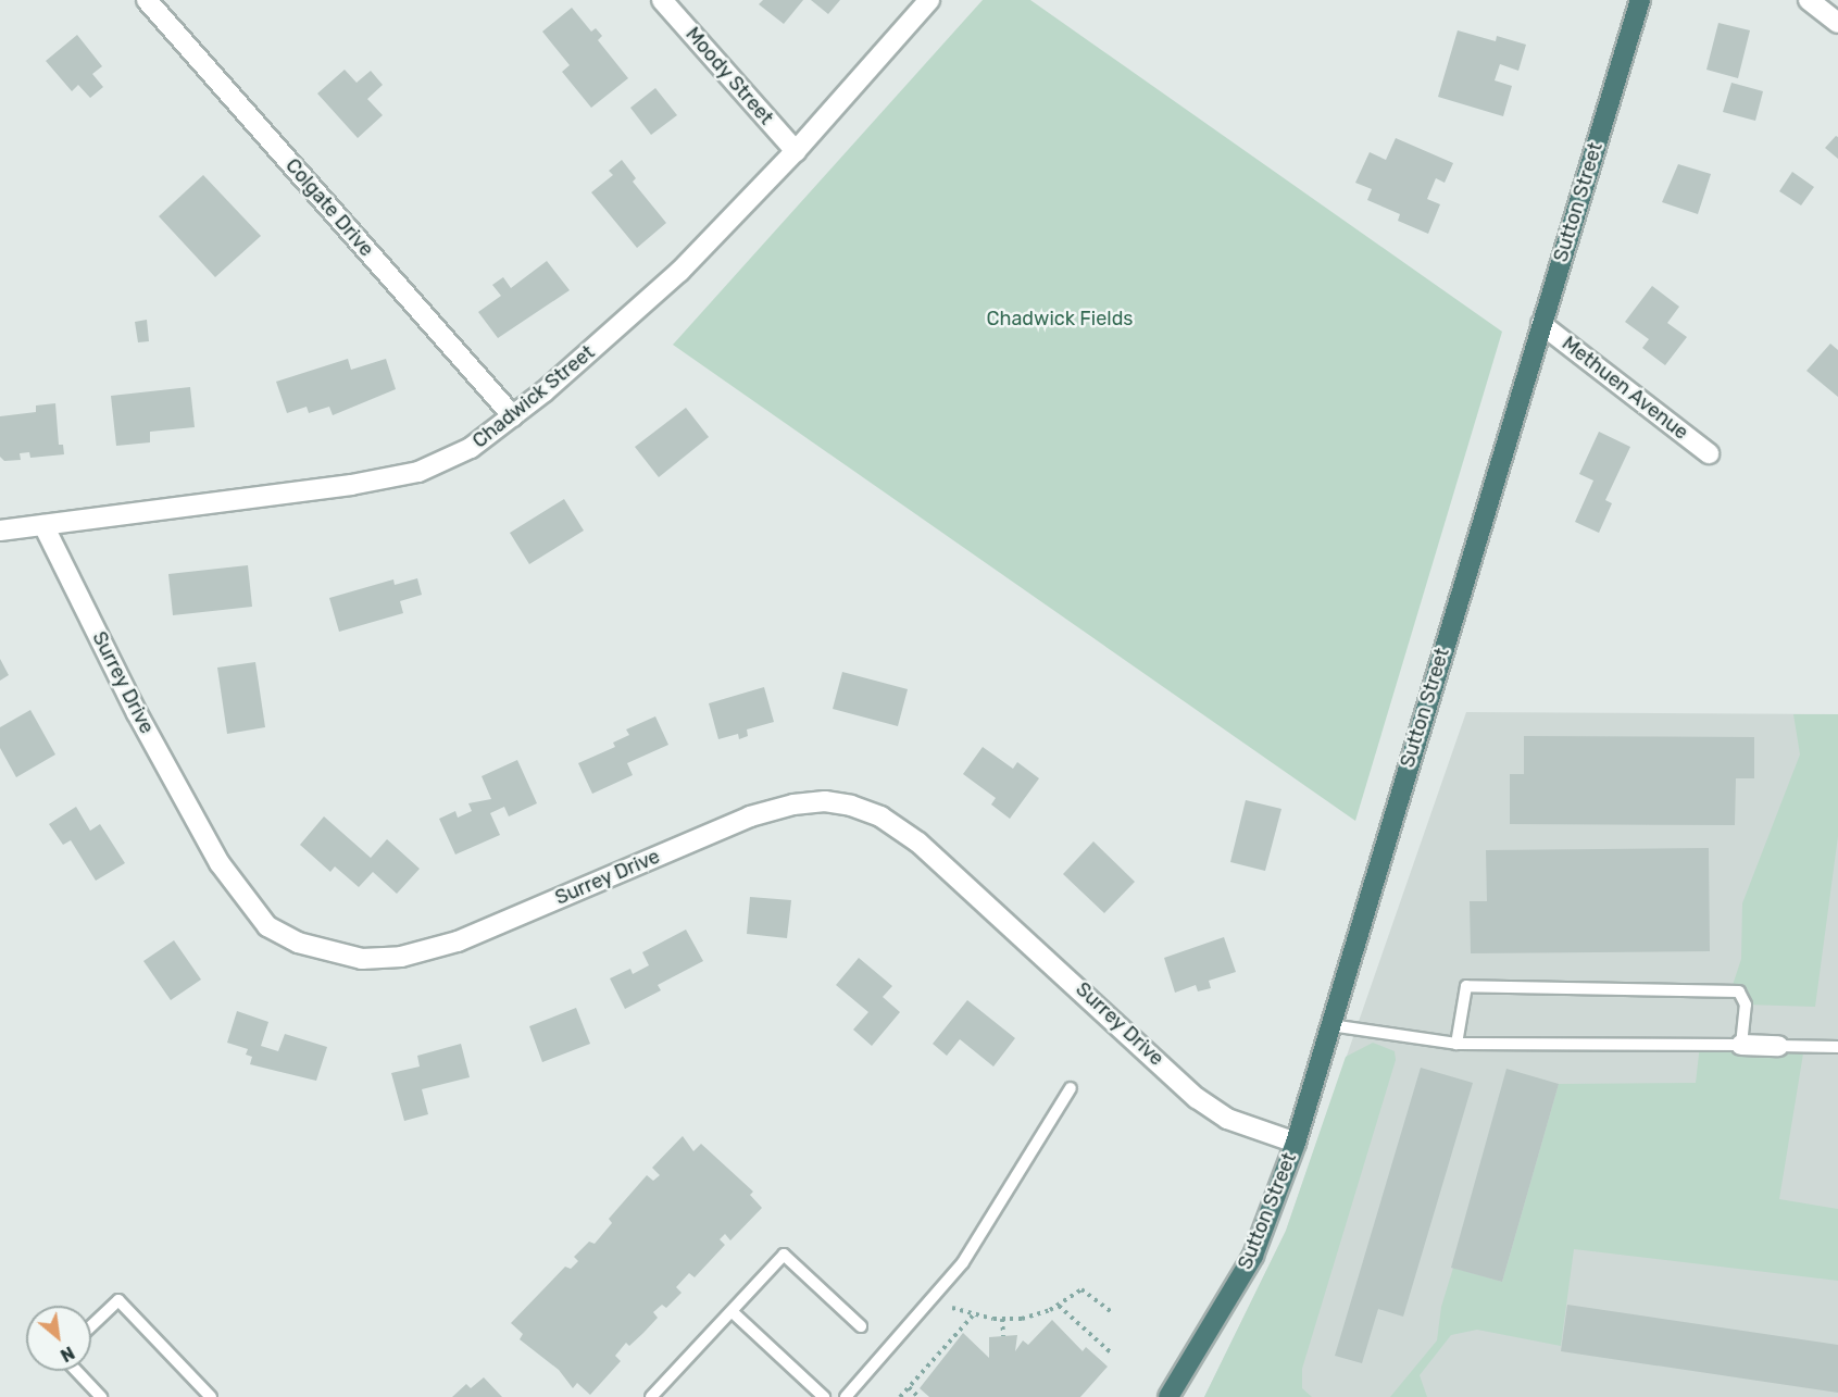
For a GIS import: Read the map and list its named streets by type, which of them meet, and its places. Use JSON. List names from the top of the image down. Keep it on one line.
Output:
{"streets":{"highway":["Sutton Street"],"street":["Moody Street","Colgate Drive","Methuen Avenue","Chadwick Street","Surrey Drive"]},"crossings":[["Moody Street","Chadwick Street"],["Sutton Street","Methuen Avenue"],["Sutton Street","Surrey Drive"],["Colgate Drive","Chadwick Street"],["Chadwick Street","Surrey Drive"]],"parks":["Chadwick Fields"],"north":"bottom right"}
